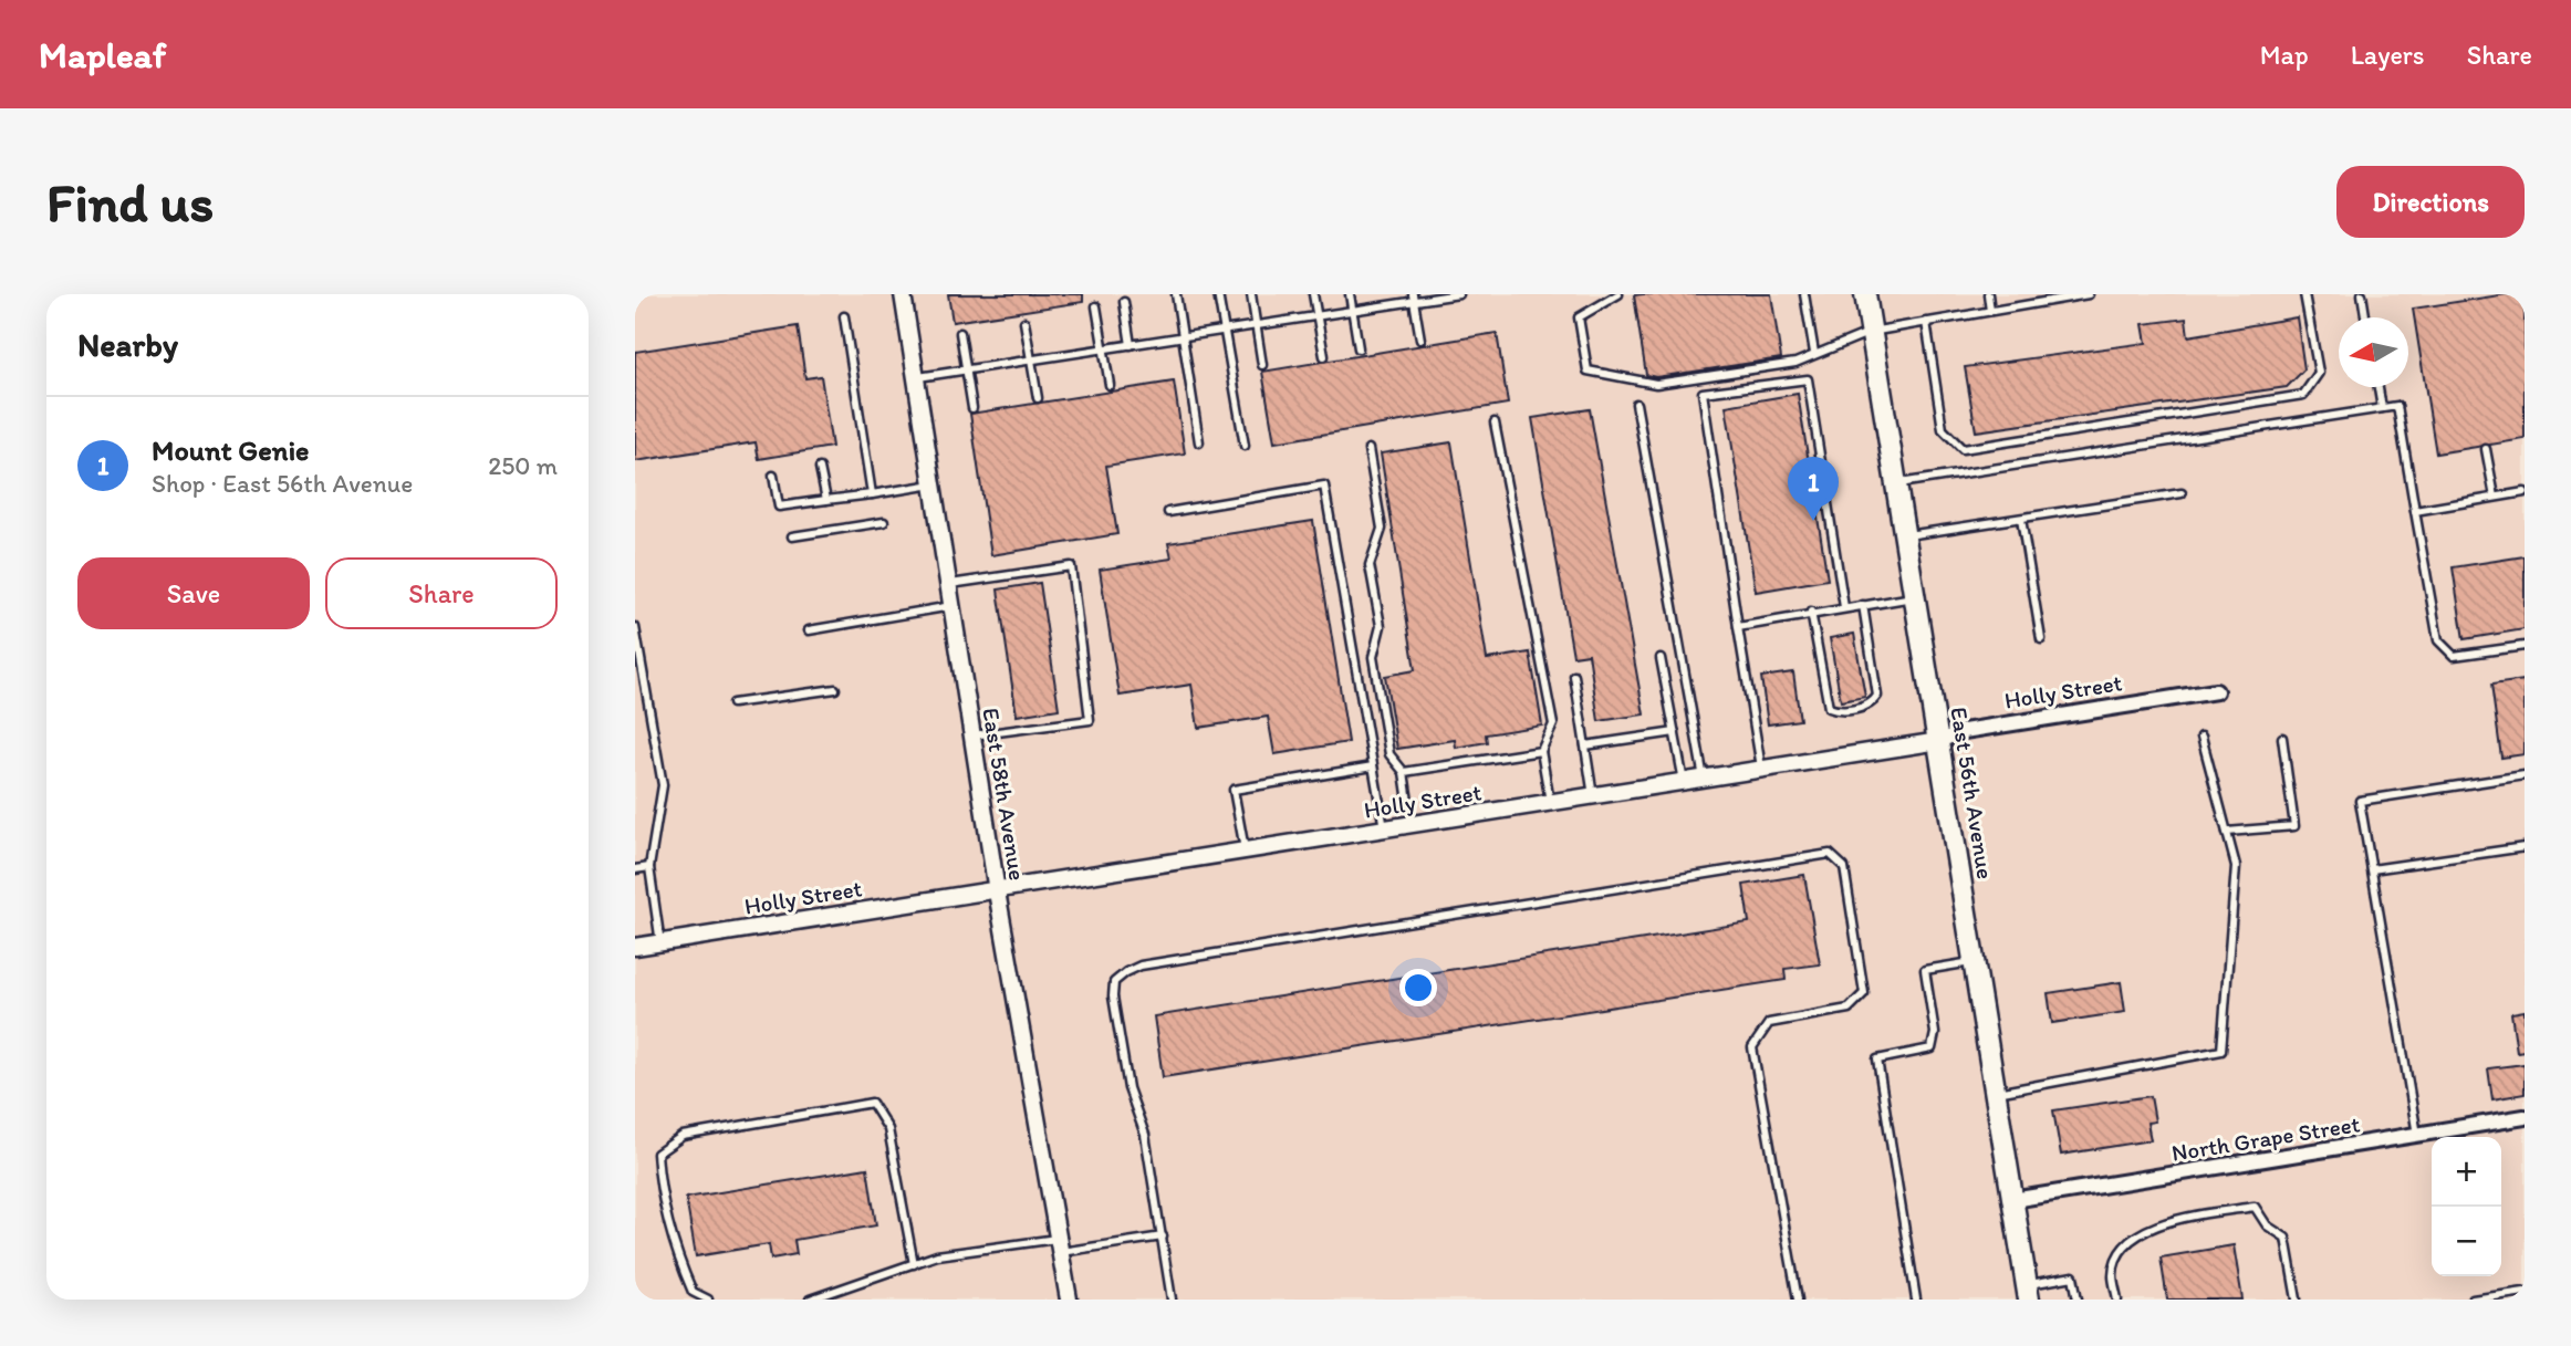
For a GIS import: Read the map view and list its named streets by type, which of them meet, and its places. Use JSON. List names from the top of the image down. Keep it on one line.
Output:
{"streets":{"main road":["East 56th Avenue"],"street":["Holly Street","East 58th Avenue","North Grape Street"]},"crossings":[["Holly Street","East 56th Avenue"],["Holly Street","East 58th Avenue"],["East 56th Avenue","North Grape Street"]],"north":"left","page":{"header":"Mapleaf","nav":["Map","Layers","Share"],"buttons":["Directions",["Save","Share"]],"title":"Find us","heading":"Nearby","list":[{"mark":"1","name":"Mount Genie","note":"Shop · East 56th Avenue","value":"250 m"}],"pins":"1","map_buttons":["+","−"]}}
